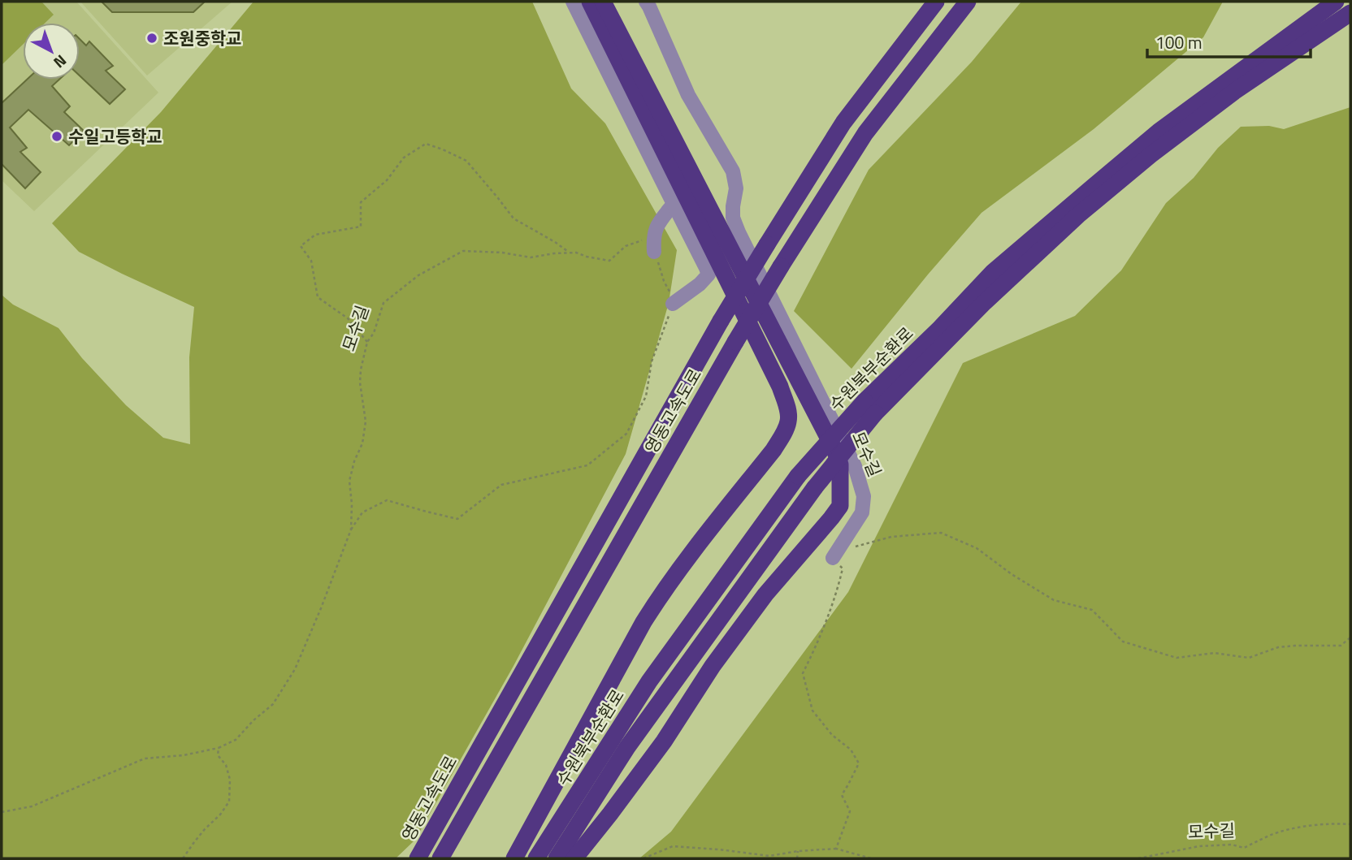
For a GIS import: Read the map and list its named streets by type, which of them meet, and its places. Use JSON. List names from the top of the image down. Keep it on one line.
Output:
{"streets":{"highway":["수원북부순환로","영동고속도로"],"street":["모수길"]},"places":["조원중학교","수일고등학교"],"scale_bar":"100 m","north":"bottom right"}
